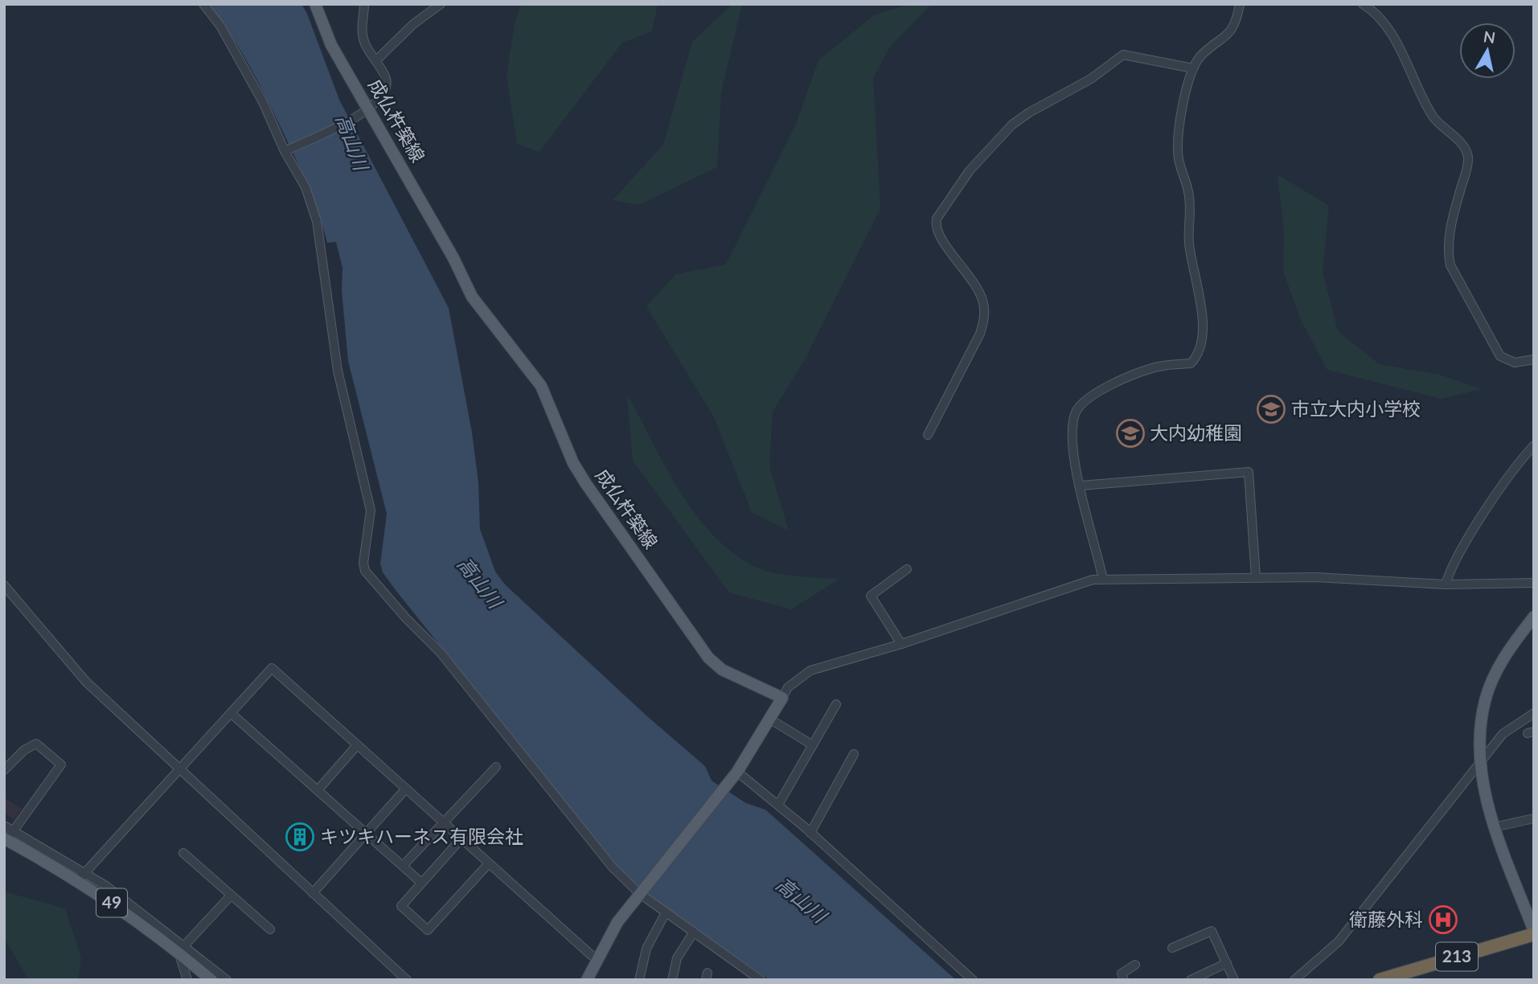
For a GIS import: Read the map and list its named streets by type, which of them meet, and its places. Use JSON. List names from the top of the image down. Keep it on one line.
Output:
{"streets":{"highway":["213"],"main road":["成仏杵築線","49"]},"water":["高山川"],"places":{"school or university":["市立大内小学校","大内幼稚園"],"building":["キツキハーネス有限会社"],"hospital":["衛藤外科"]},"north":"top"}
